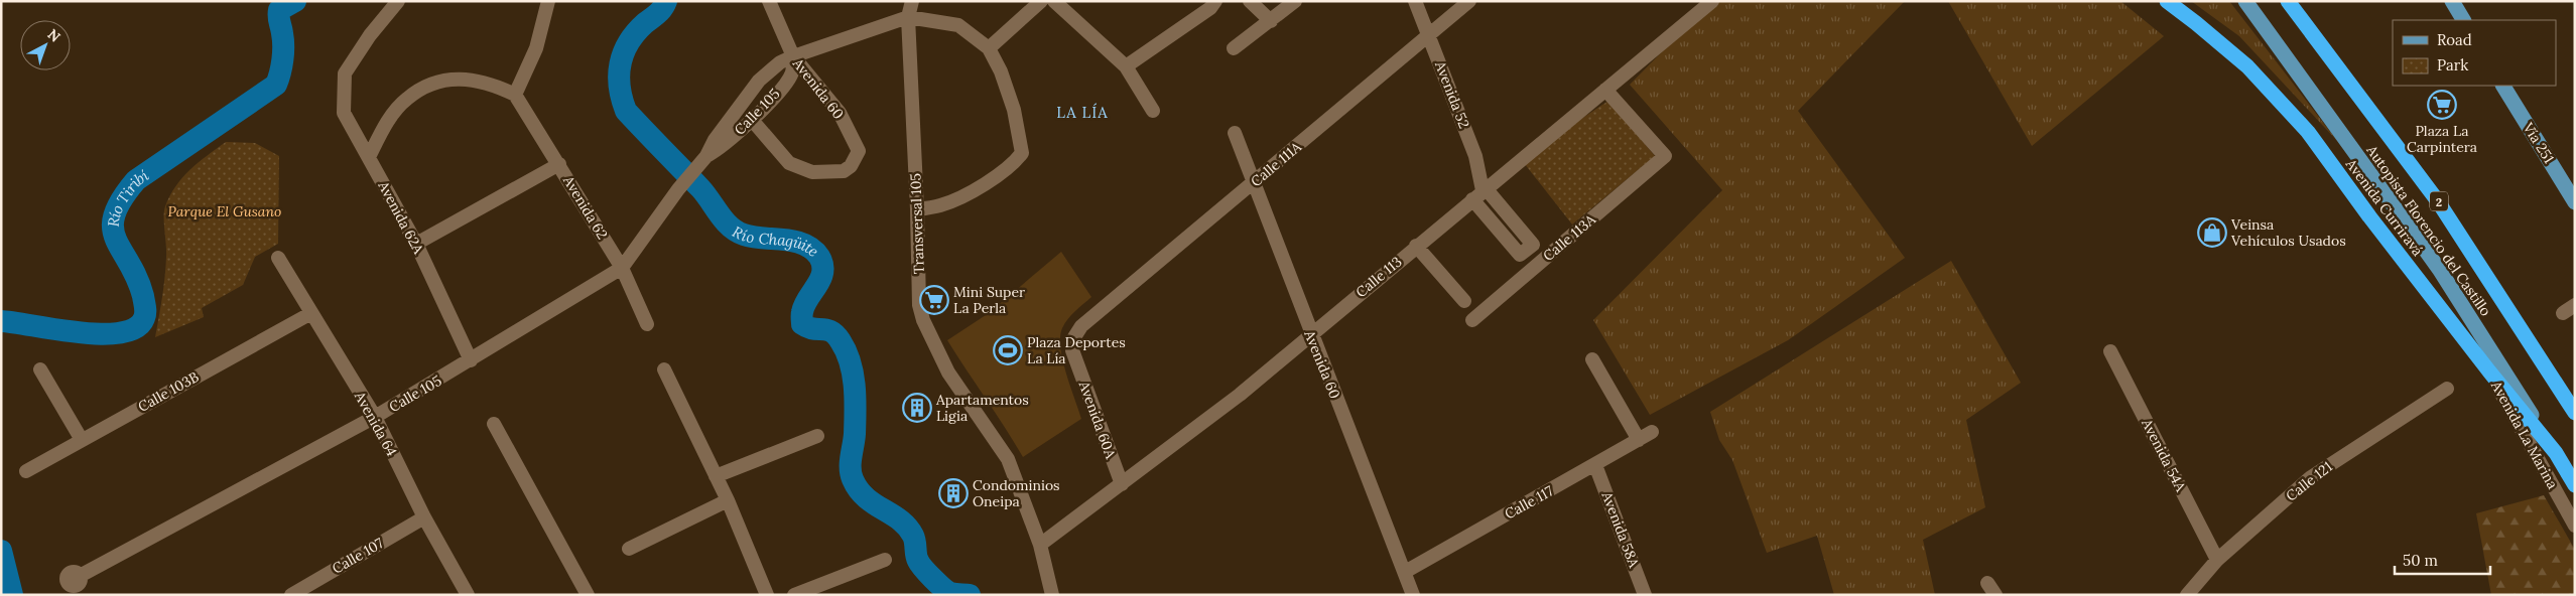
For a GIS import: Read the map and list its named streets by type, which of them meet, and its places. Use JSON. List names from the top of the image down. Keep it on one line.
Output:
{"streets":{"highway":["2","Avenida Curriravá","Autopista Florencio del Castillo"],"main road":["Vía 251"],"street":["Avenida 60","Avenida 52","Calle 105","Calle 111A","Avenida 62","Avenida 62A","Transversal 105","Calle 113A","Calle 113","Calle 103B","Avenida 60A","Avenida 64","Avenida La Marina","Avenida 54A","Calle 121","Calle 117","Avenida 58A","Calle 107"]},"crossings":[["Avenida 60","Calle 105"],["Avenida 60","Calle 111A"],["Avenida 60","Calle 113"],["Avenida 60","Calle 117"],["Avenida 52","Calle 111A"],["Avenida 52","Calle 113"],["Calle 105","Avenida 62"],["Calle 105","Avenida 62A"],["Calle 105","Transversal 105"],["Calle 105","Avenida 64"],["Calle 111A","Avenida 60A"],["Avenida Curriravá","Autopista Florencio del Castillo"],["Avenida Curriravá","Avenida La Marina"],["Transversal 105","Calle 113"],["Calle 113A","Calle 113"],["Calle 113","Avenida 60A"],["Calle 103B","Avenida 64"],["Avenida 64","Calle 107"],["Avenida 54A","Calle 121"],["Calle 117","Avenida 58A"]],"districts":["LA LÍA"],"water":["Río Tiribí","Río Chagüite"],"parks":["Parque El Gusano"],"places":{"supermarket":["Plaza La Carpintera","Mini Super La Perla"],"shop":["Veinsa Vehículos Usados"],"sports":["Plaza Deportes La Lía"],"building":["Apartamentos Ligia","Condominios Oneipa"]},"legend":["Road","Park"],"scale_bar":"50 m","north":"top right"}
